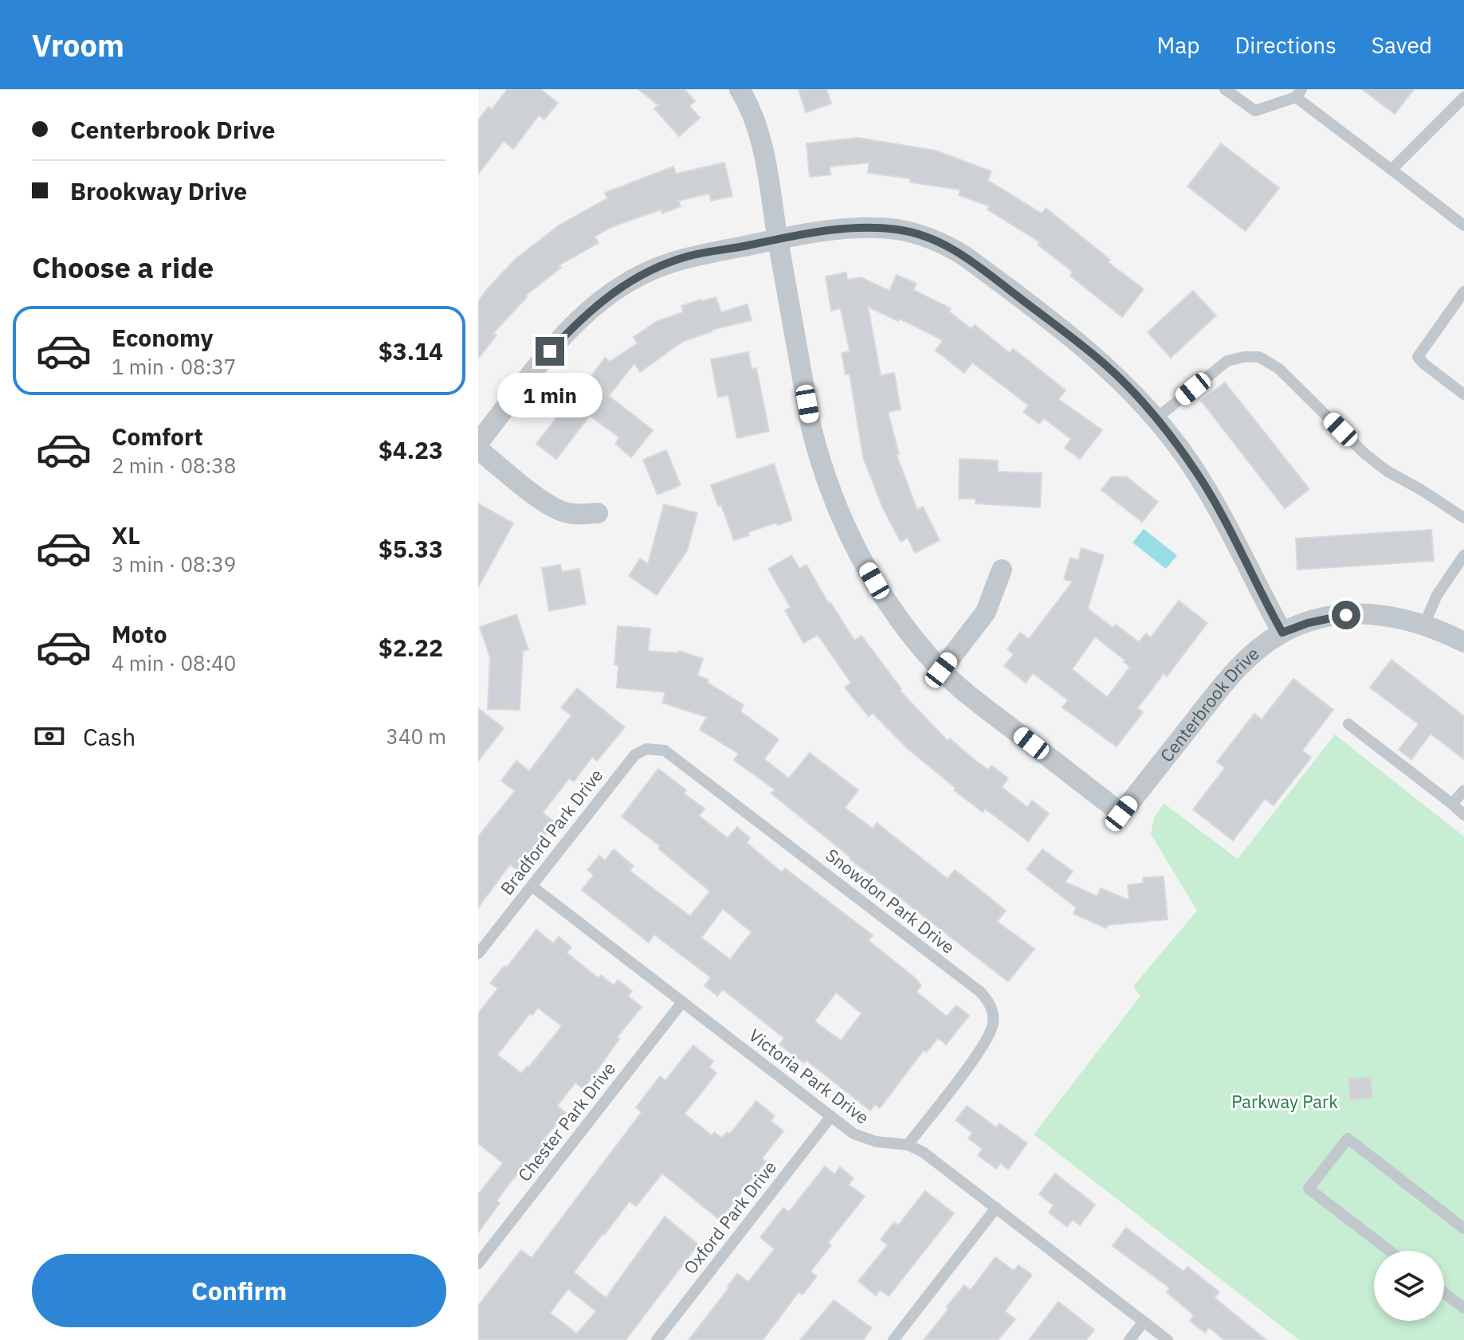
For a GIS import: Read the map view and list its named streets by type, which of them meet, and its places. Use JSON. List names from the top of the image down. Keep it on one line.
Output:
{"streets":{"street":["Centerbrook Drive"],"lane":["Bradford Park Drive","Snowdon Park Drive","Victoria Park Drive","Chester Park Drive","Oxford Park Drive"]},"crossings":[["Bradford Park Drive","Snowdon Park Drive"],["Bradford Park Drive","Victoria Park Drive"],["Snowdon Park Drive","Victoria Park Drive"],["Victoria Park Drive","Chester Park Drive"],["Victoria Park Drive","Oxford Park Drive"]],"parks":["Parkway Park"],"page":{"header":"Vroom","nav":["Map","Directions","Saved"],"banner":["Centerbrook Drive","Brookway Drive"],"heading":"Choose a ride","list":[{"name":"Economy","note":"1 min · 08:37","value":"$3.14"},{"name":"Comfort","note":"2 min · 08:38","value":"$4.23"},{"name":"XL","note":"3 min · 08:39","value":"$5.33"},{"name":"Moto","note":"4 min · 08:40","value":"$2.22"}],"bubble":"1 min","pay":["Cash","340 m"],"buttons":"Confirm"}}
